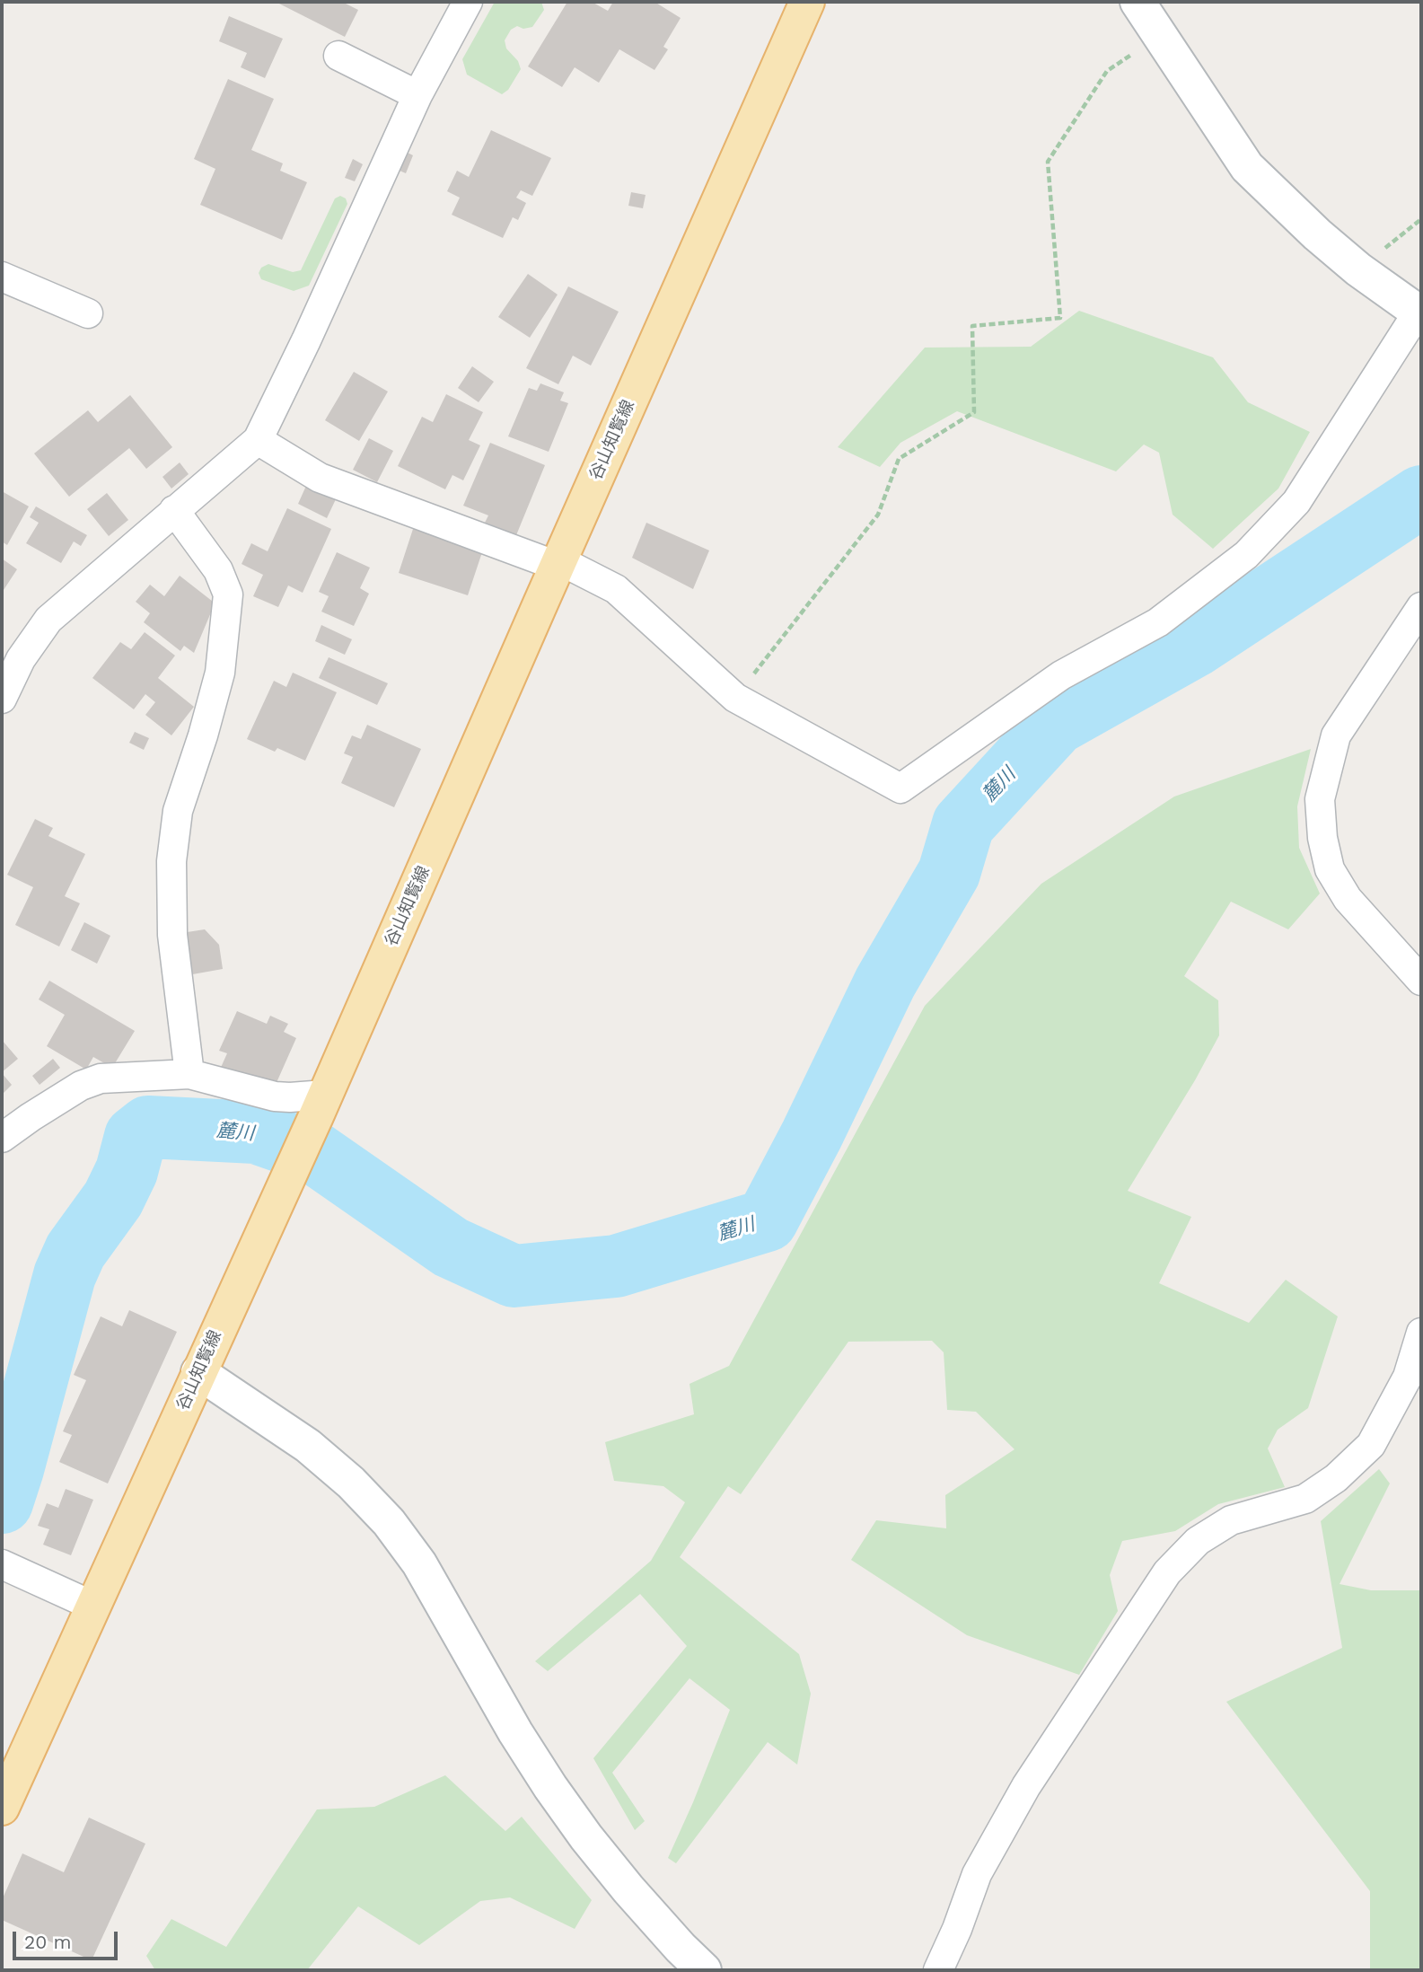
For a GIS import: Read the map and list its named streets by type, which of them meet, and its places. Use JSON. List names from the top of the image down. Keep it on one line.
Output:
{"streets":{"main road":["谷山知覧線"]},"water":["麓川"],"scale_bar":"20 m"}
